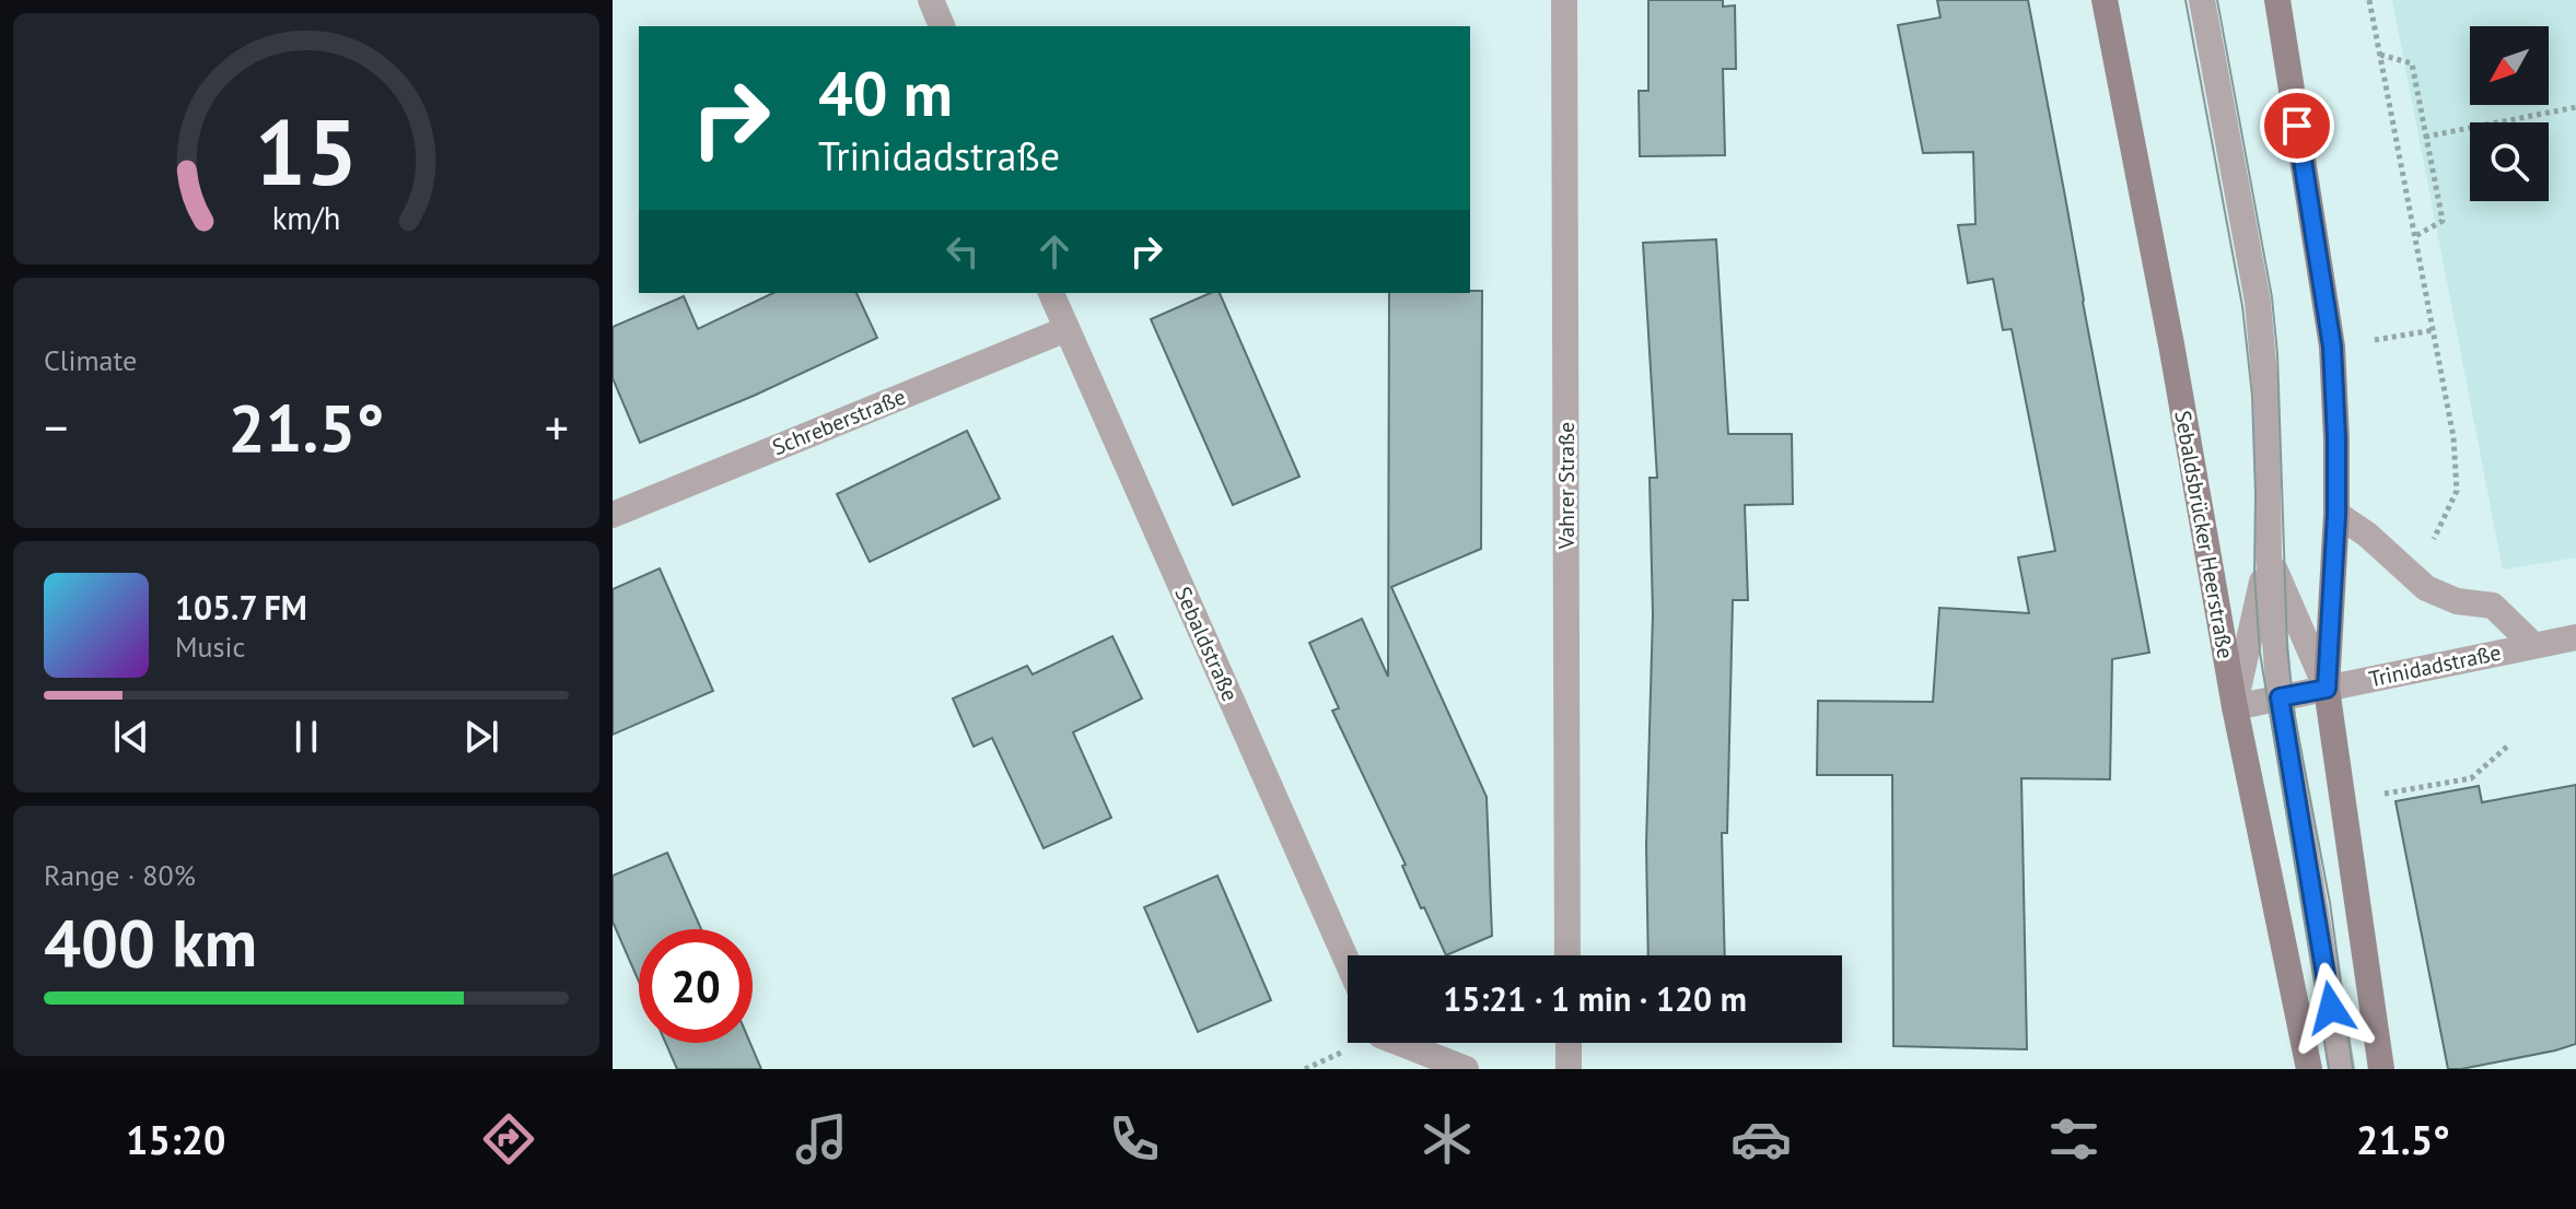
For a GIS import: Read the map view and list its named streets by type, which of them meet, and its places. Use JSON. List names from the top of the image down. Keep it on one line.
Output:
{"streets":{"main road":["Sebaldsbrücker Heerstraße"],"street":["Schreberstraße","Vahrer Straße","Sebaldstraße","Trinidadstraße"]},"crossings":[["Schreberstraße","Sebaldstraße"],["Sebaldsbrücker Heerstraße","Trinidadstraße"]],"north":"bottom left","page":{"turn":["40 m","Trinidadstraße"],"tile":["Climate",["Range · 80%","400 km"]],"heat":["−","21.5°","+"],"song":["105.7 FM","Music"],"limit":"20","trip":"15:21 · 1 min · 120 m","tabs":["15:20","21.5°"],"gauge":["15","km/h"]}}
